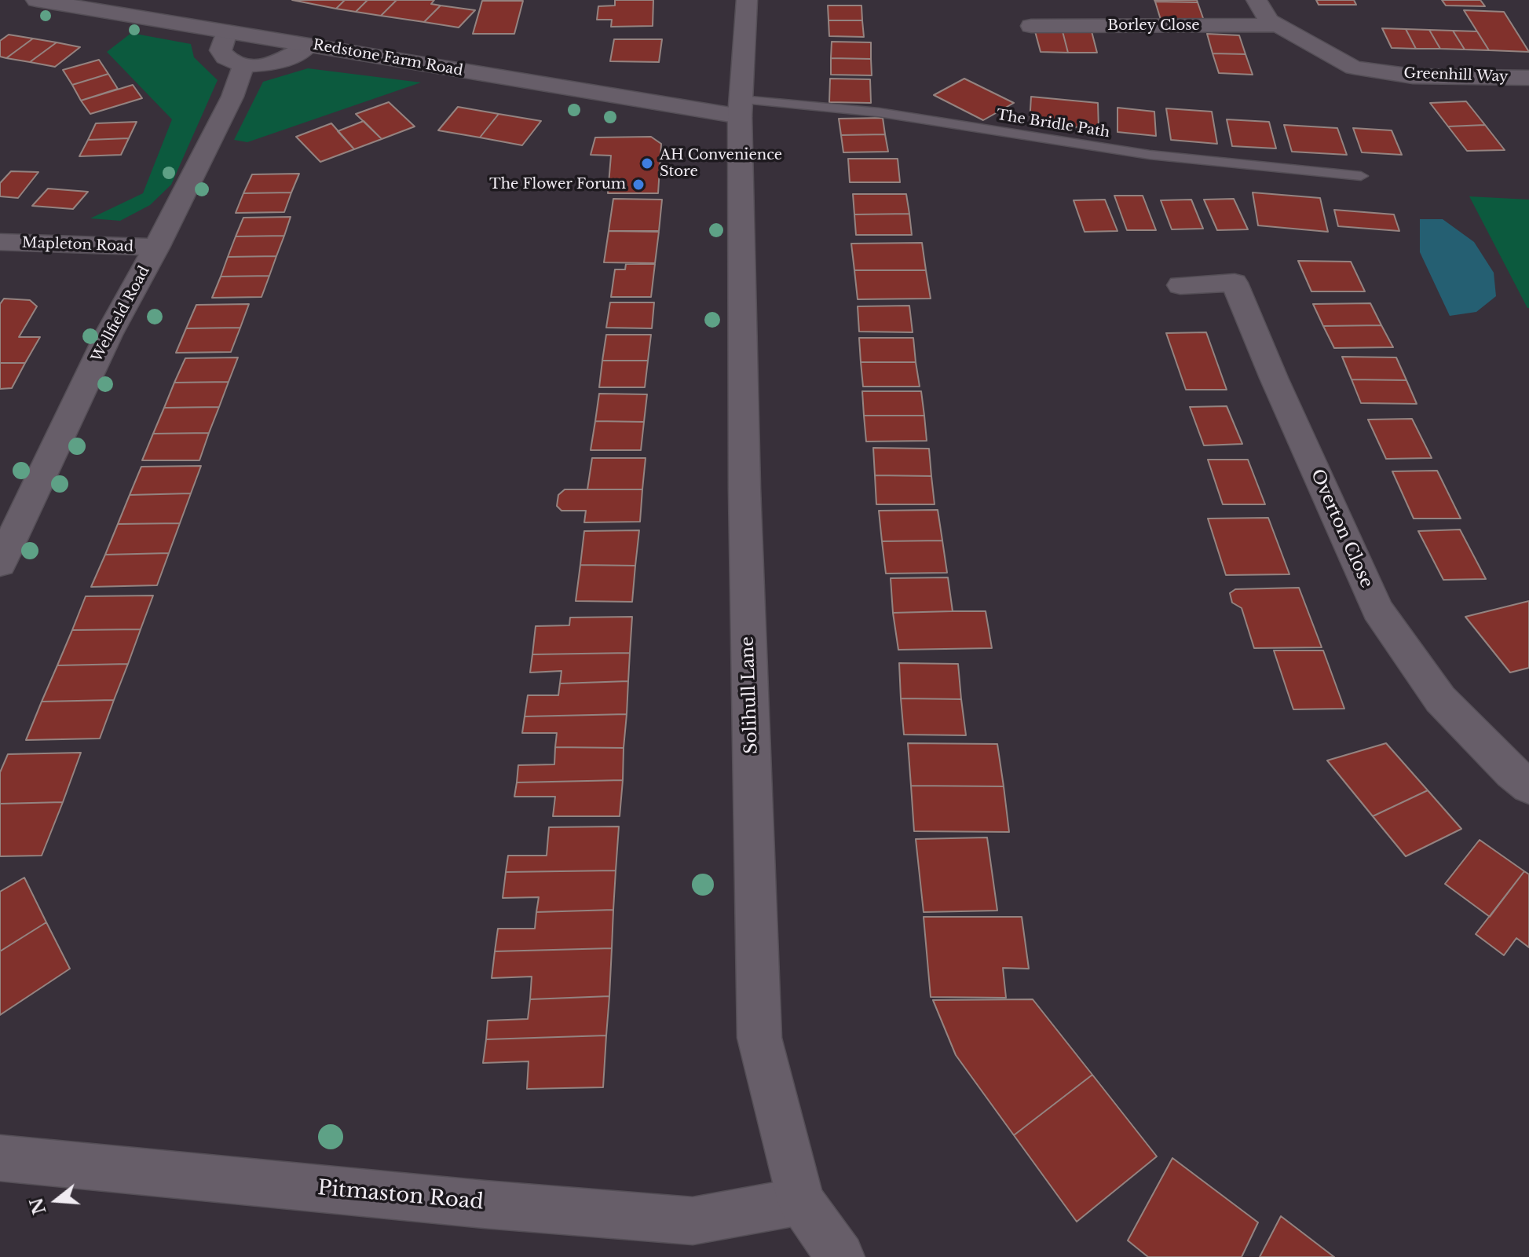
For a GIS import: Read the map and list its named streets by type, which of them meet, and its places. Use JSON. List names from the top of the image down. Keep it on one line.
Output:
{"streets":{"street":["Borley Close","Redstone Farm Road","Greenhill Way","Mapleton Road","Wellfield Road","Overton Close","Solihull Lane","Pitmaston Road"],"lane":["The Bridle Path"]},"crossings":[["Borley Close","Greenhill Way"],["Redstone Farm Road","The Bridle Path"],["Redstone Farm Road","Solihull Lane"],["The Bridle Path","Solihull Lane"],["Mapleton Road","Wellfield Road"],["Solihull Lane","Pitmaston Road"]],"places":["AH Convenience Store","The Flower Forum"],"north":"left"}
